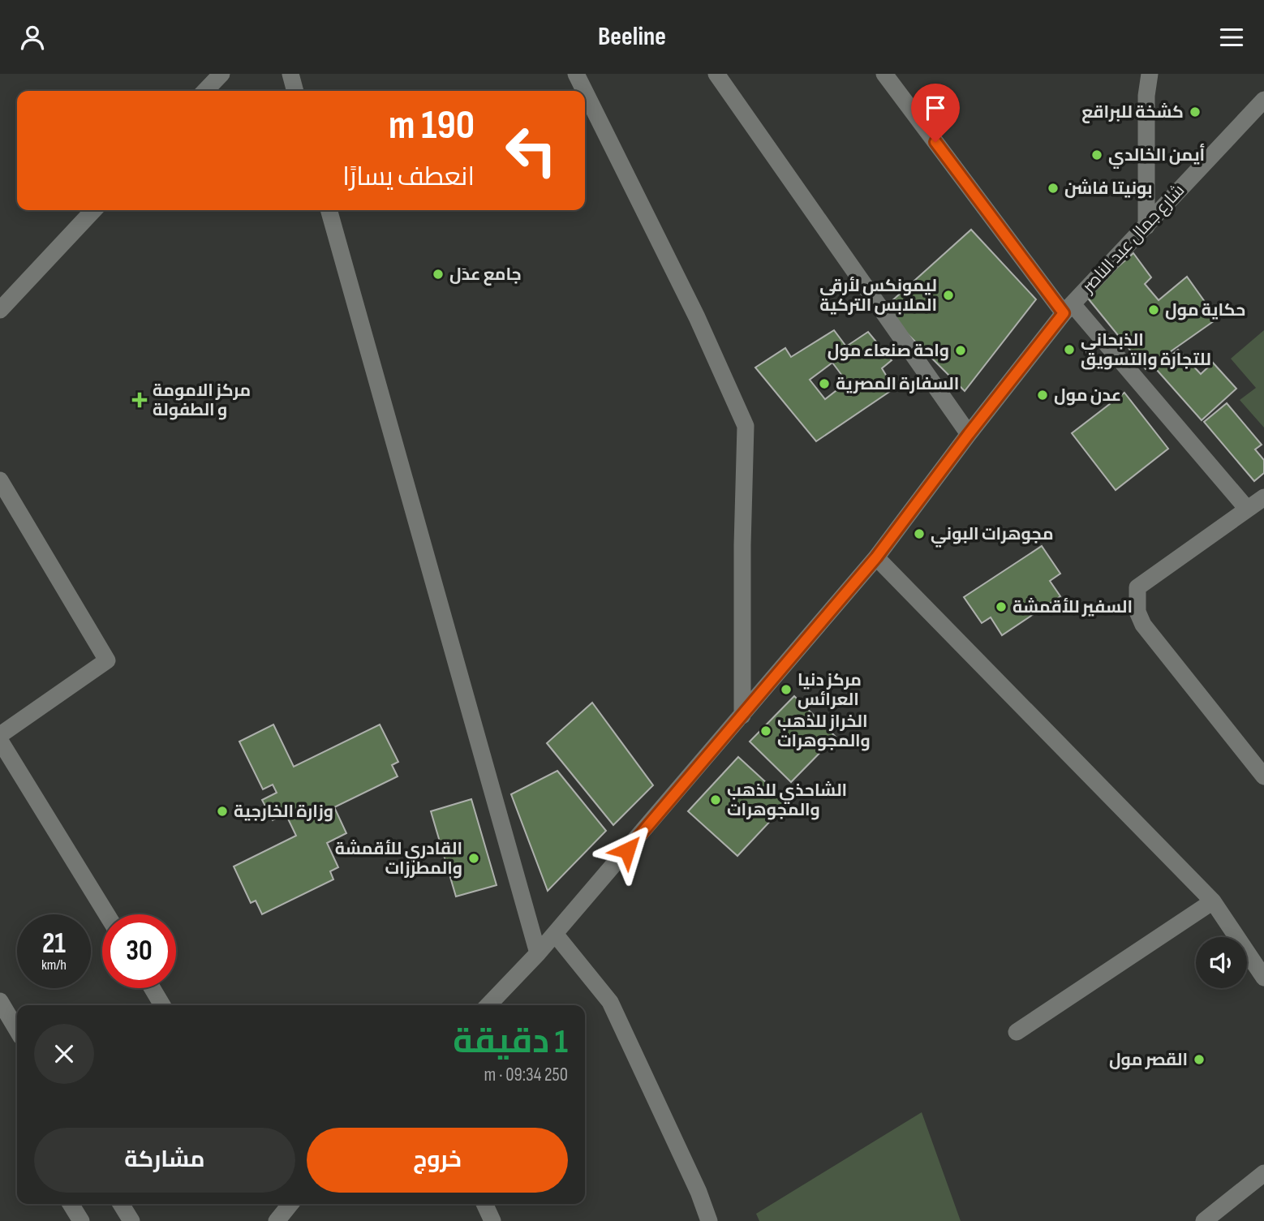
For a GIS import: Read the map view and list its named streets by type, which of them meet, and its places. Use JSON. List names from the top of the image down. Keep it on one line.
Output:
{"streets":{"street":["شارع جمال عبد الناصر"]},"places":{"other":["كشخة للبراقع","أيمن الخالدي","بونيتا فاشن","جامع عدَل","ليمونكس لأرقى الملابس التركية","حكاية مول","الذبحاني للتجارة والتسويق","واحة صنعاء مول","السفارة المصرية","عدن مول","مجوهرات البوني","السفير للأقمشة","مركز دنيا العرائس","الخراز للذهب والمجوهرات","الشاحذي للذهب والمجوهرات","وزارة الخارجية","القادري للأقمشة والمطرزات","القصر مول"],"health":["مركز الامومة و الطفولة"]},"page":{"header":"Beeline","turn":["190 m","انعطف يسارًا"],"speed":"21 km/h","limit":"30","heading":["1 دقيقة","250 m · 09:34"],"buttons":["خروج","مشاركة"]}}
